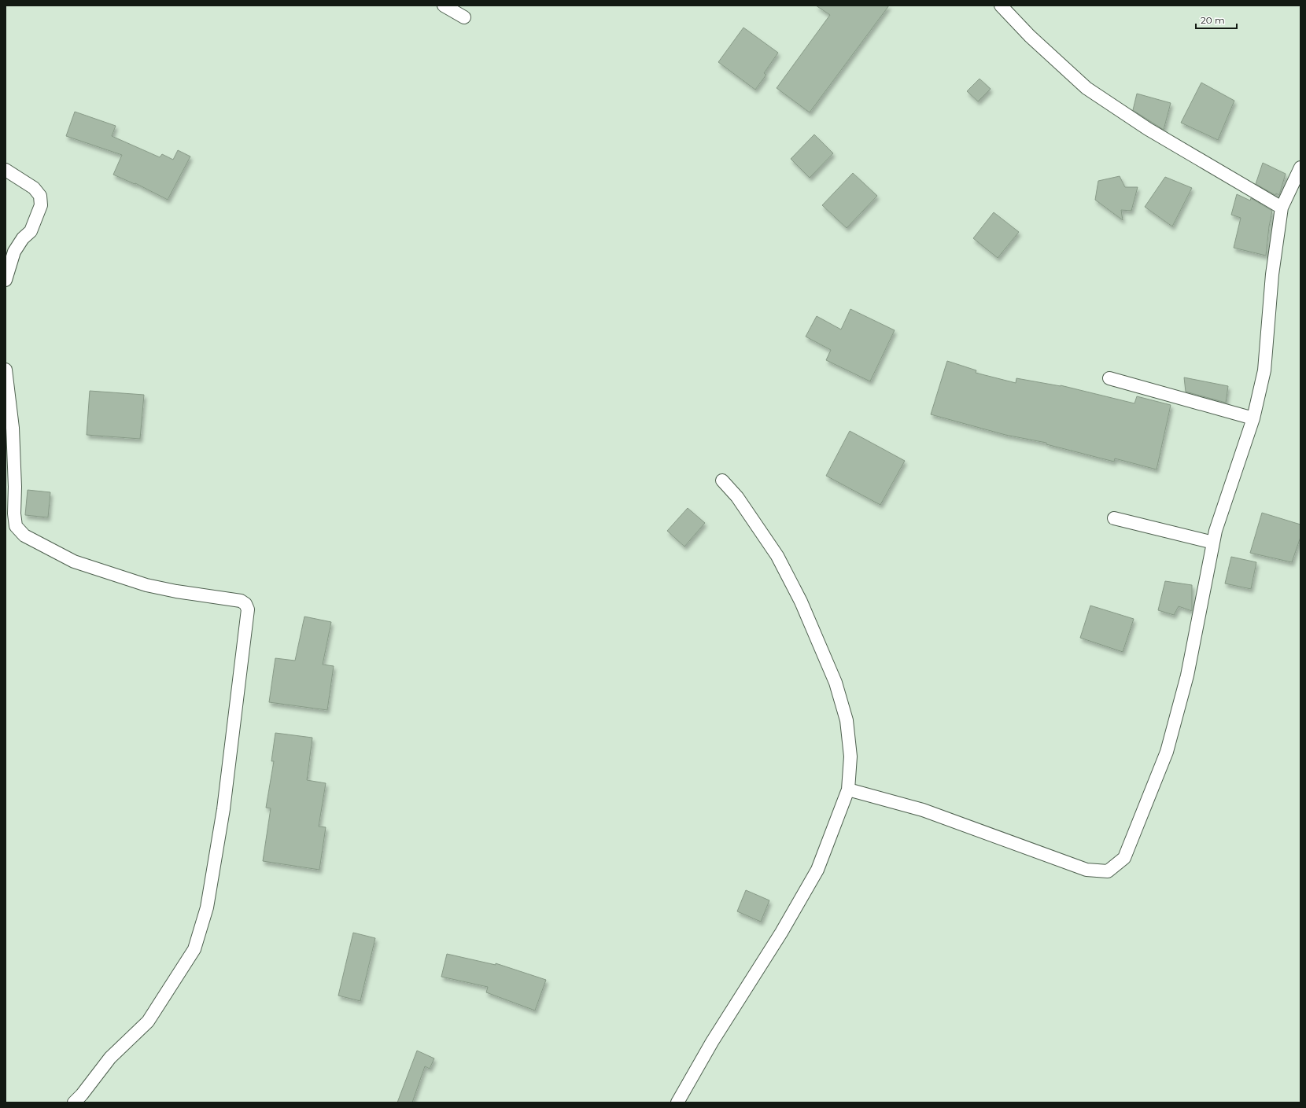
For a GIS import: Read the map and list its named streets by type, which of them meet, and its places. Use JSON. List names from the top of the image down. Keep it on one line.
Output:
{"scale_bar":"20 m"}
